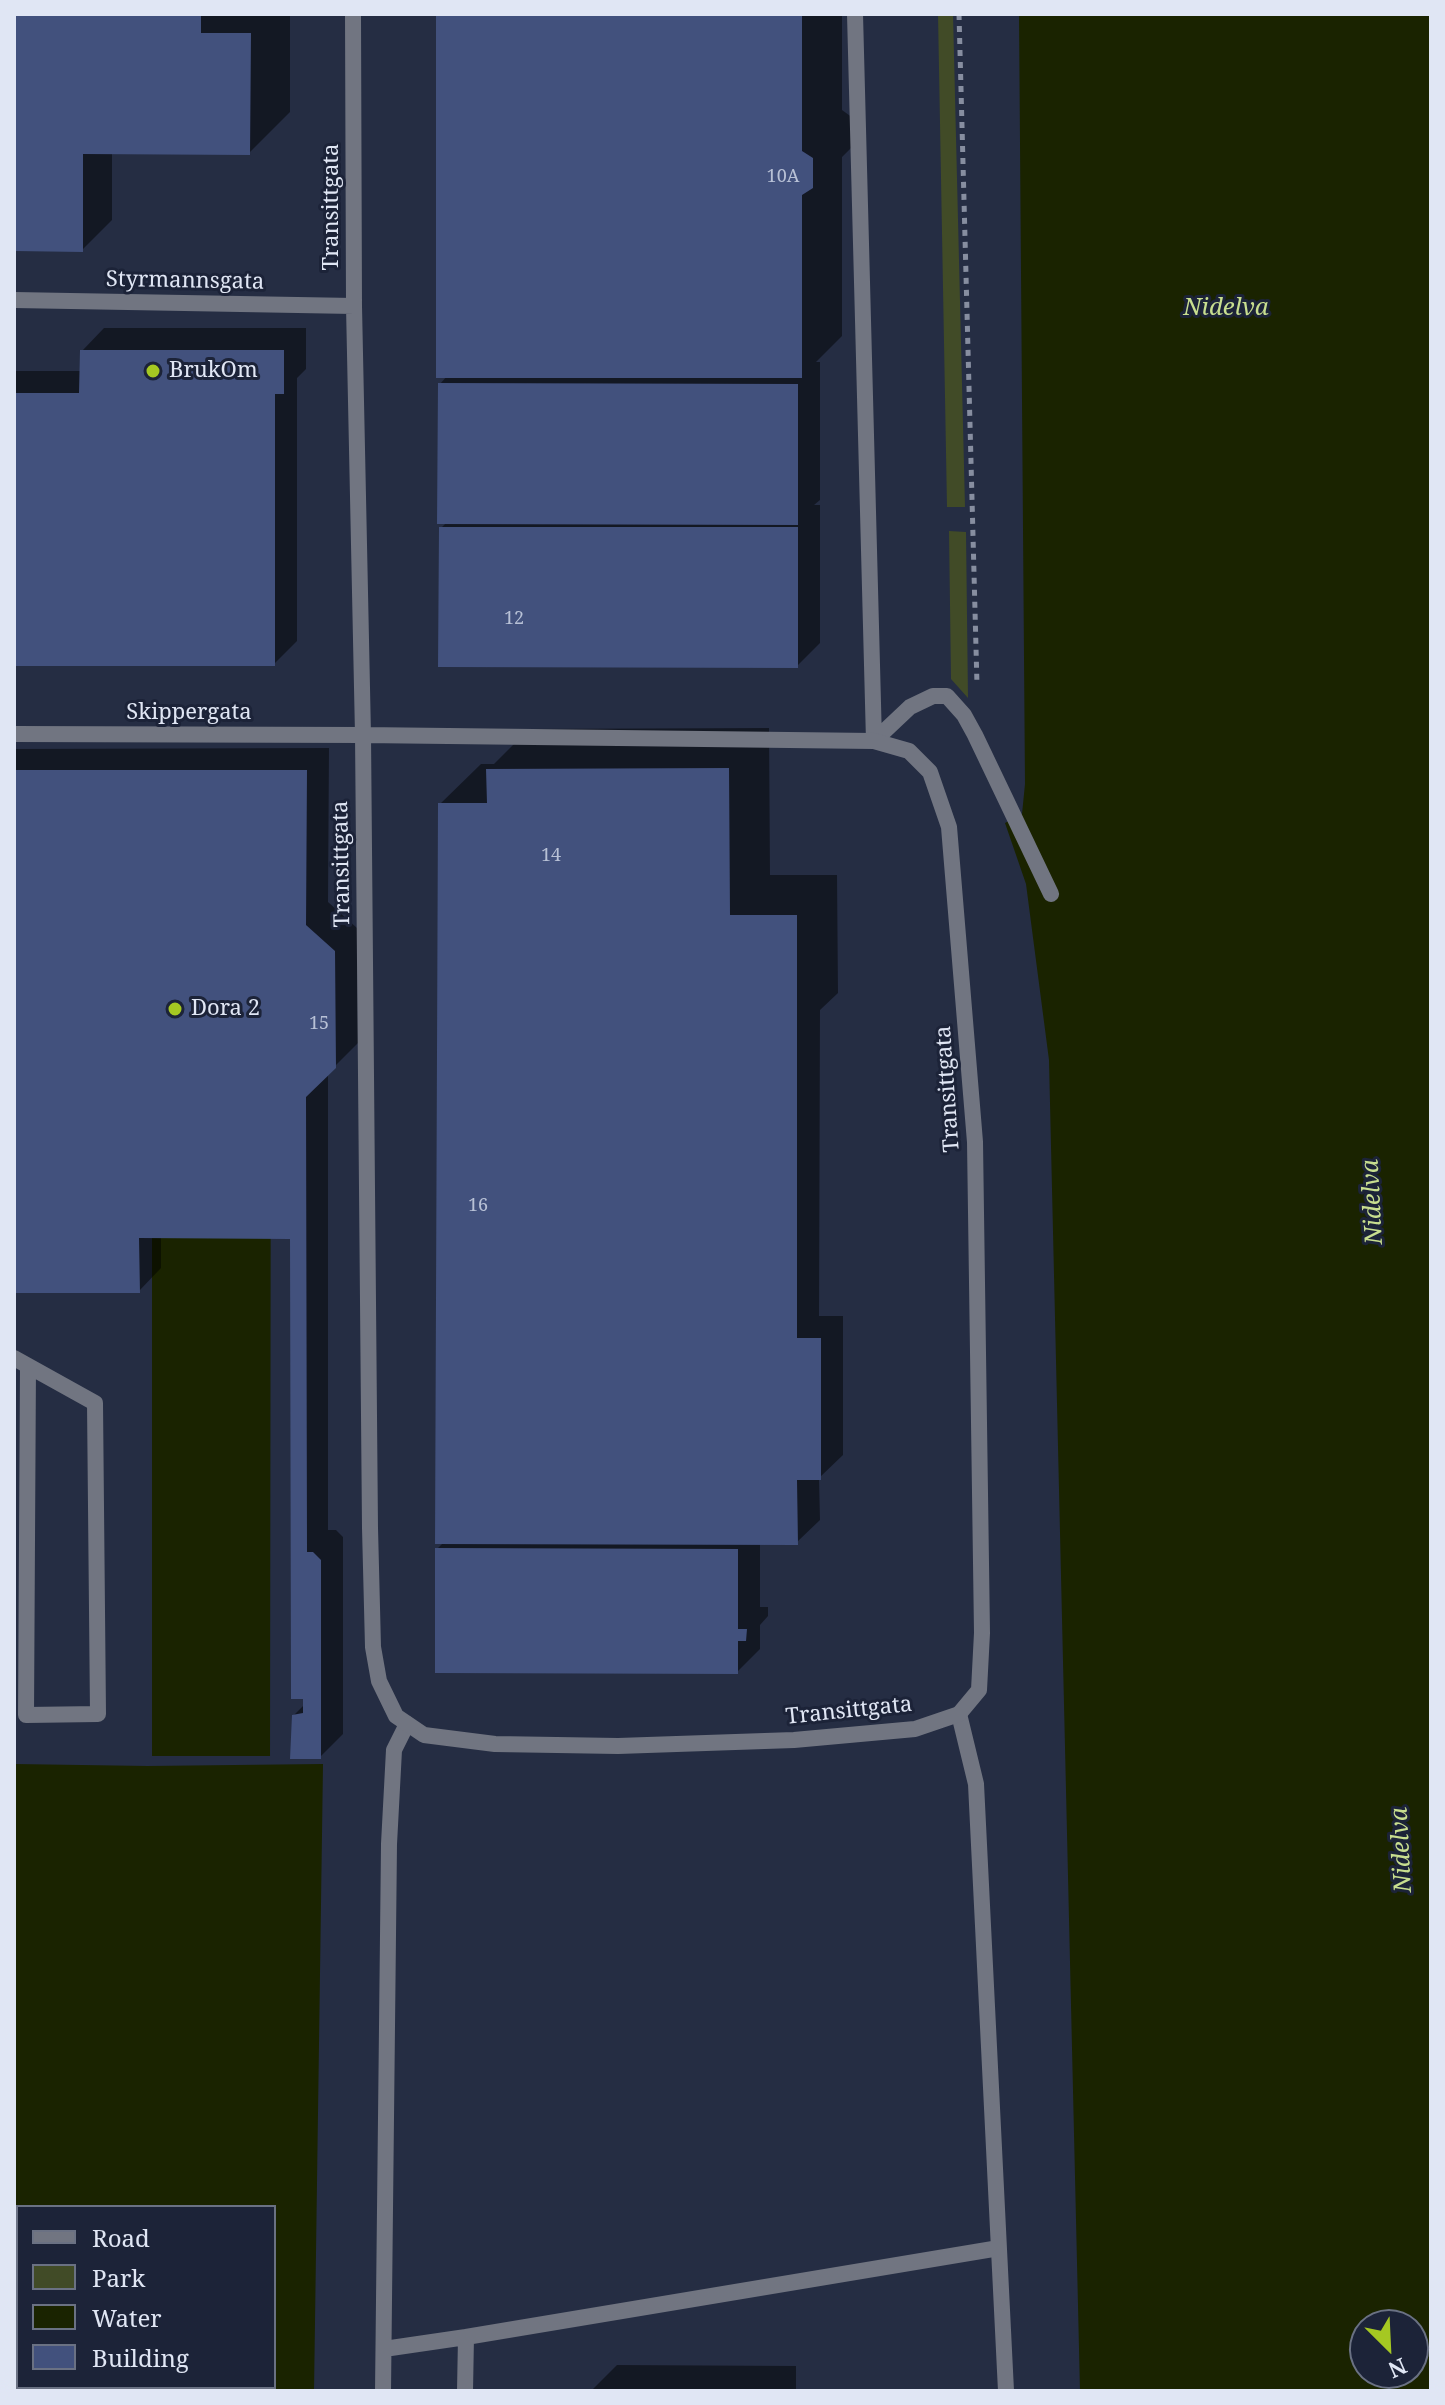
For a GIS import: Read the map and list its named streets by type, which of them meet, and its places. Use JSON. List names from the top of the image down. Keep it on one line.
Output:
{"streets":{"street":["Transittgata","Styrmannsgata","Skippergata"]},"crossings":[["Transittgata","Styrmannsgata"],["Transittgata","Skippergata"]],"water":["Nidelva"],"places":["BrukOm","Dora 2"],"house_numbers":["10A","12","14","15","16"],"legend":["Road","Park","Water","Building"],"north":"bottom right"}
